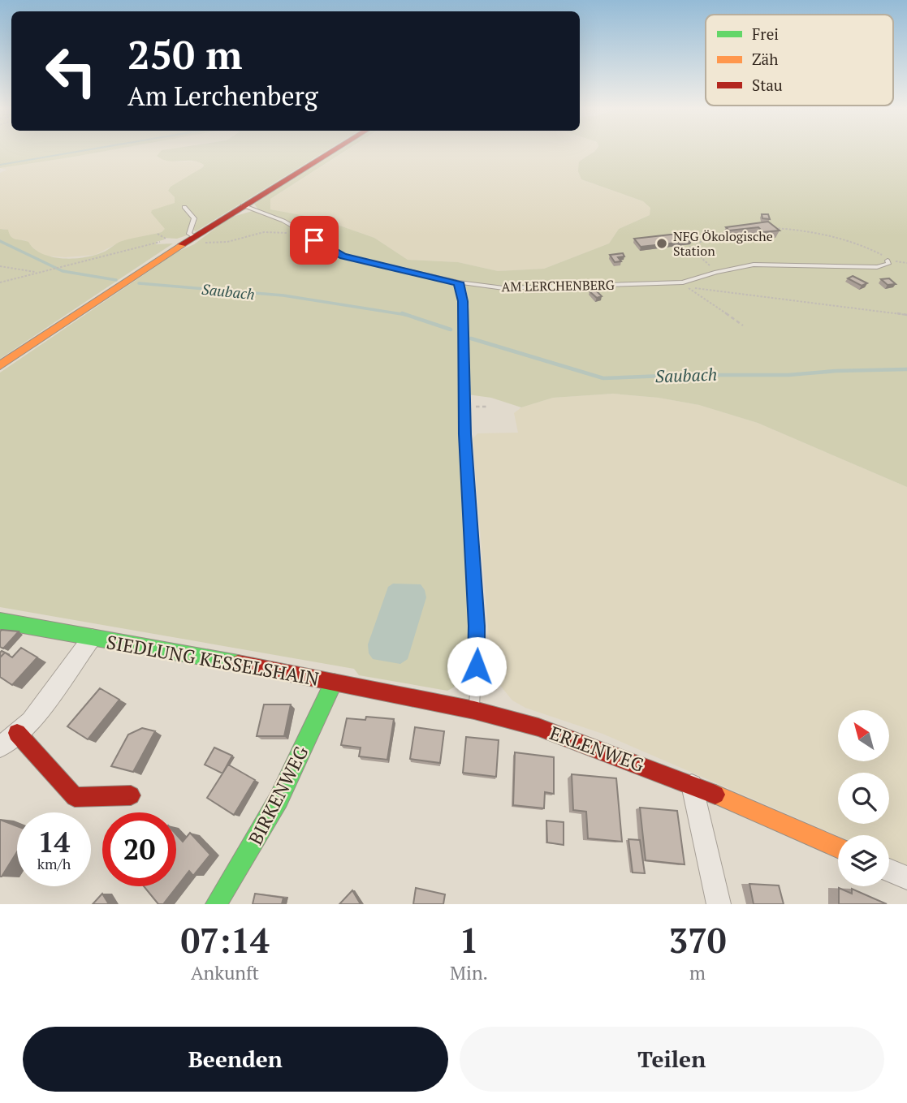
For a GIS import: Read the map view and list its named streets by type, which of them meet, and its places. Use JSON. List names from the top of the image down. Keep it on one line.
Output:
{"streets":{"street":["SIEDLUNG KESSELSHAIN","ERLENWEG","BIRKENWEG"],"lane":["AM LERCHENBERG"]},"crossings":[["SIEDLUNG KESSELSHAIN","ERLENWEG"],["SIEDLUNG KESSELSHAIN","BIRKENWEG"],["ERLENWEG","BIRKENWEG"]],"water":["Saubach"],"places":["NFG Ökologische Station"],"legend":["Frei","Zäh","Stau"],"north":"top left","page":{"turn":["250 m","Am Lerchenberg"],"speed":"14 km/h","limit":"20","eta":["07:14","Ankunft","1","Min.","370","m"],"buttons":["Beenden","Teilen"]}}
